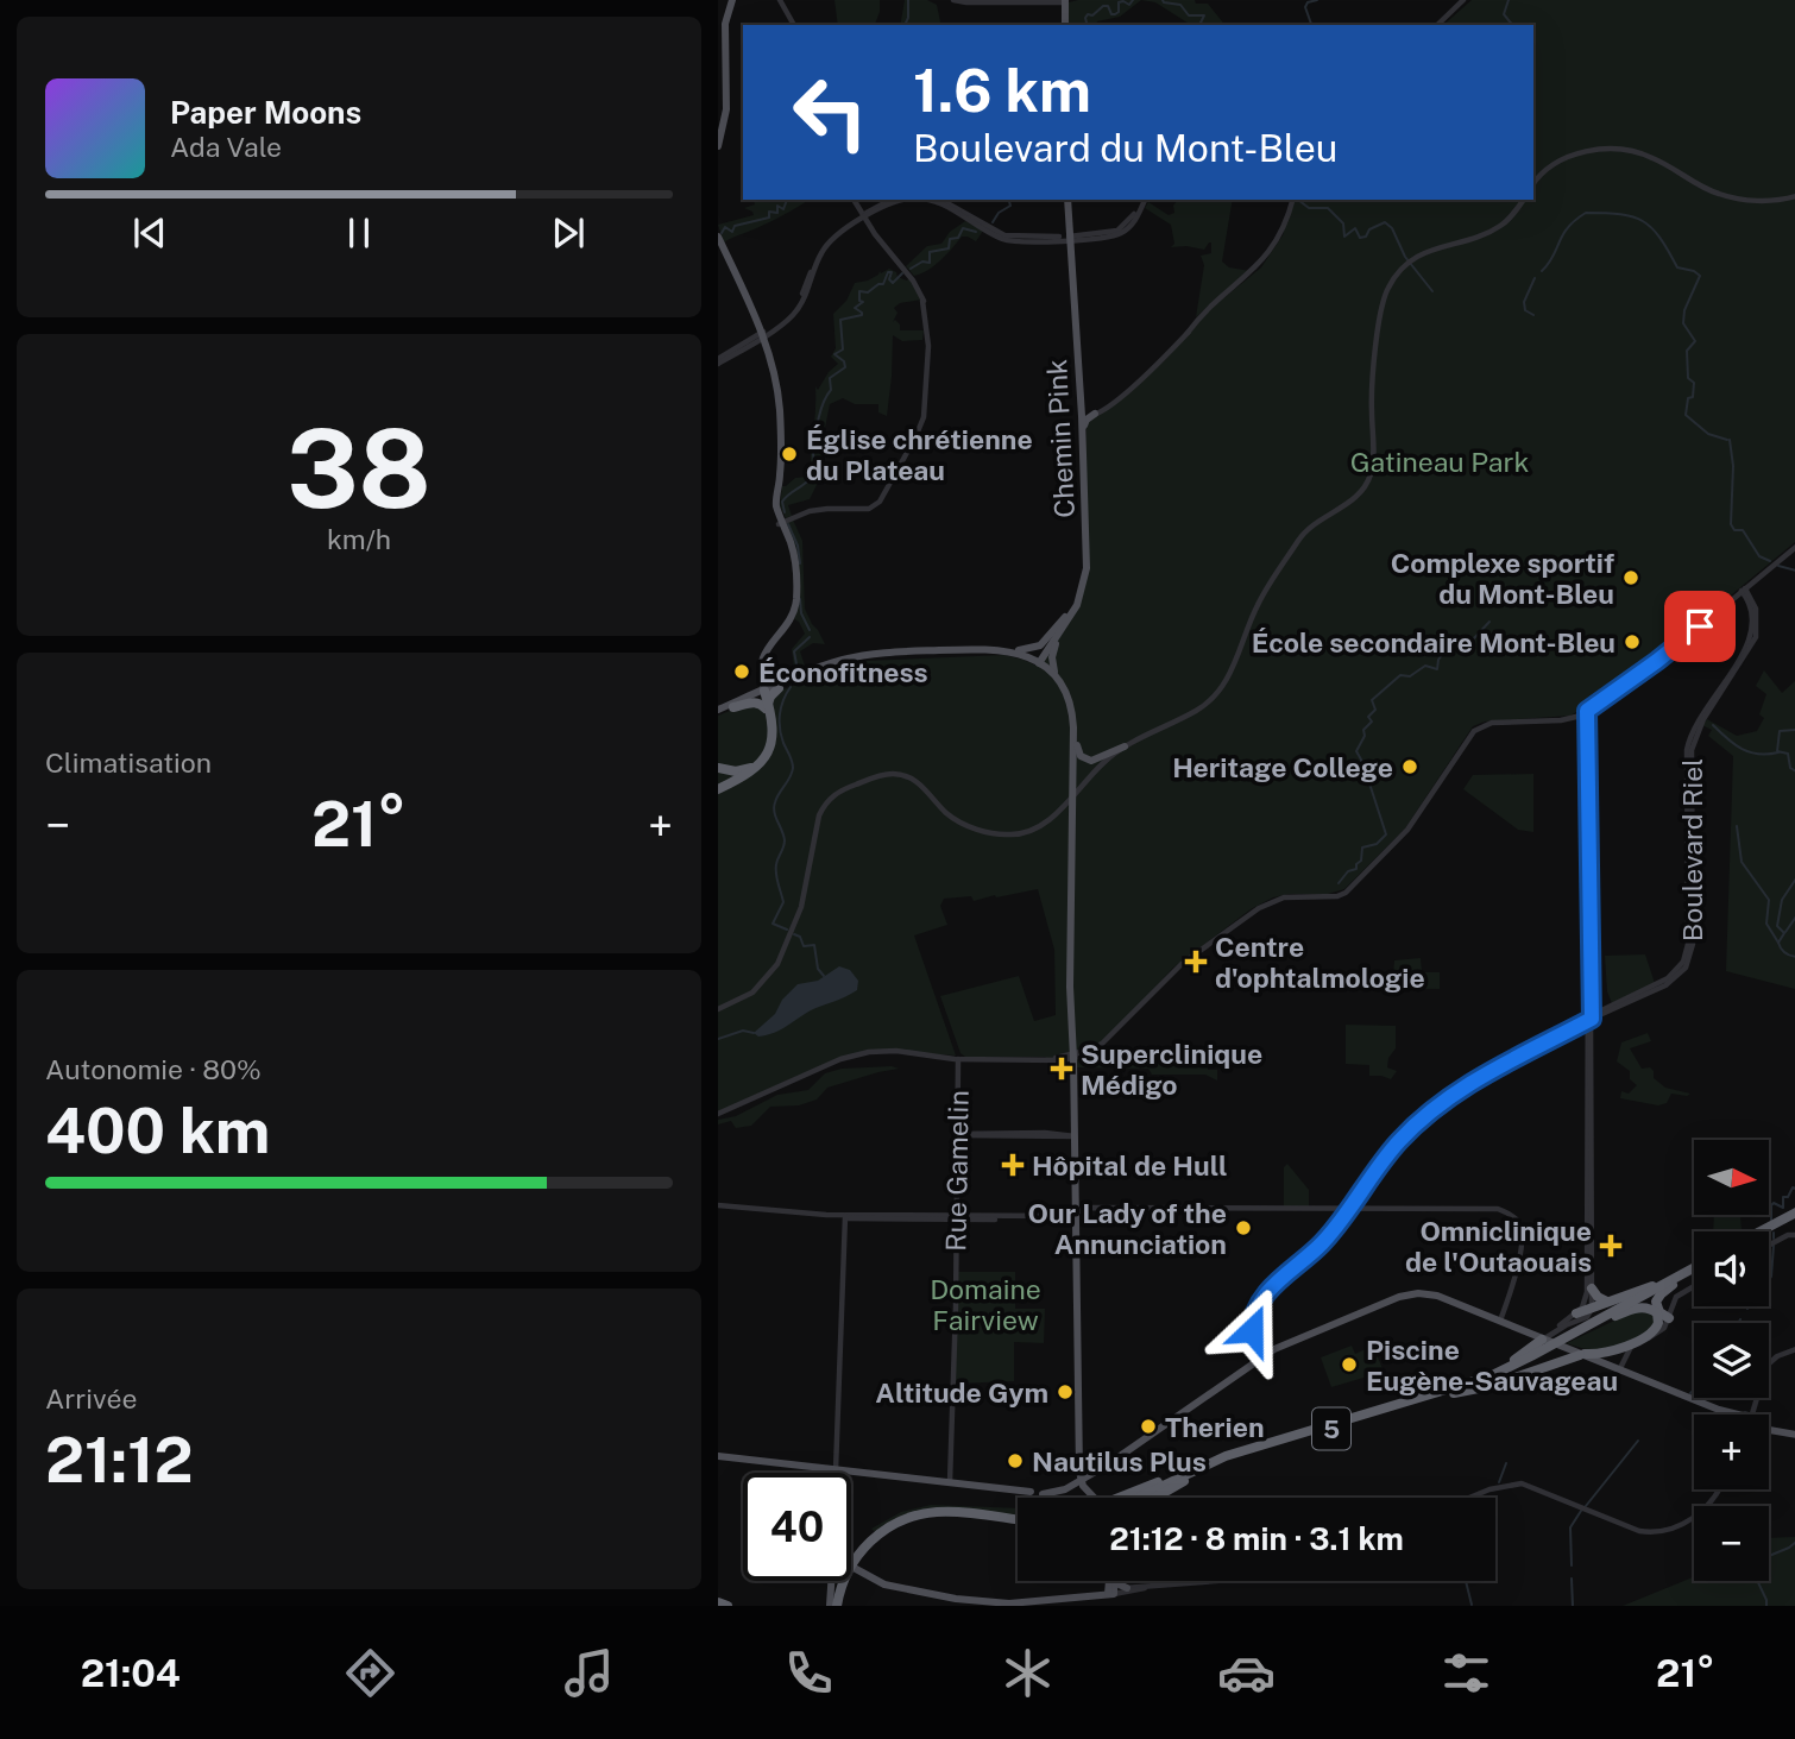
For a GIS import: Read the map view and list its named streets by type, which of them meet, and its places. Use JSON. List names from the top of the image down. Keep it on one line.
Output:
{"streets":{"highway":["5"],"main road":["Chemin Pink"],"street":["Boulevard Riel","Rue Gamelin"]},"parks":["Gatineau Park","Domaine Fairview"],"places":{"other":["Église chrétienne du Plateau","Complexe sportif du Mont-Bleu","École secondaire Mont-Bleu","Éconofitness","Heritage College","Our Lady of the Annunciation","Piscine Eugène-Sauvageau","Altitude Gym","Therien","Nautilus Plus"],"health":["Centre d'ophtalmologie","Superclinique Médigo","Hôpital de Hull","Omniclinique de l'Outaouais"]},"north":"right","page":{"turn":["1.6 km","Boulevard du Mont-Bleu"],"song":["Paper Moons","Ada Vale"],"tile":[["38","km/h"],"Climatisation",["Autonomie · 80%","400 km"],["Arrivée","21:12"]],"heat":["−","21°","+"],"map_buttons":["+","−"],"limit":"40","trip":"21:12 · 8 min · 3.1 km","tabs":["21:04","21°"]}}
